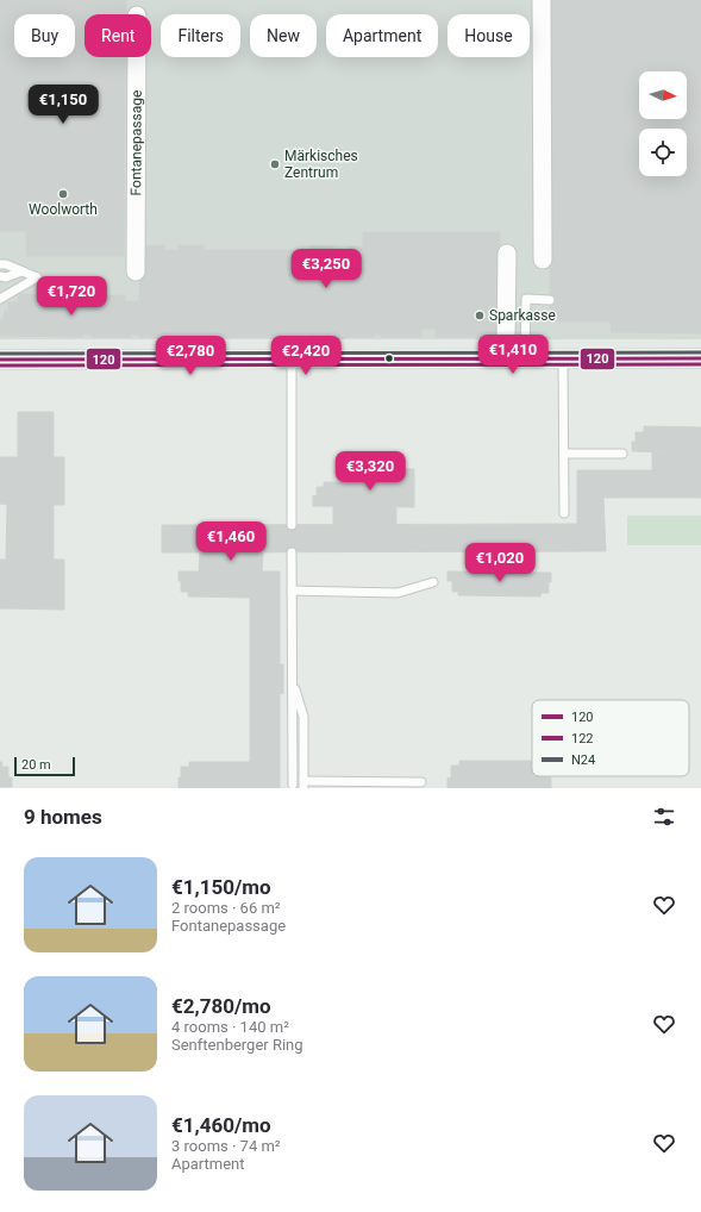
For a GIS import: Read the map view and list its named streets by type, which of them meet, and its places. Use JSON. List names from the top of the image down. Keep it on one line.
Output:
{"streets":{"street":["Fontanepassage"]},"places":["Märkisches Zentrum","Woolworth","Sparkasse"],"lines":["transit line N24","transit line 120","transit line 122"],"legend":["120","122","N24"],"scale_bar":"20 m","north":"right","page":{"chip":["Buy","Rent","Filters","New","Apartment","House"],"price":["€1,150","€3,250","€1,720","€1,410","€2,780","€2,420","€3,320","€1,460","€1,020"],"scale":"20 m","heading":"9 homes","list":[{"name":"€1,150/mo","note":"2 rooms · 66 m² · Fontanepassage"},{"name":"€2,780/mo","note":"4 rooms · 140 m² · Senftenberger Ring"},{"name":"€1,460/mo","note":"3 rooms · 74 m² · Apartment"}]}}
